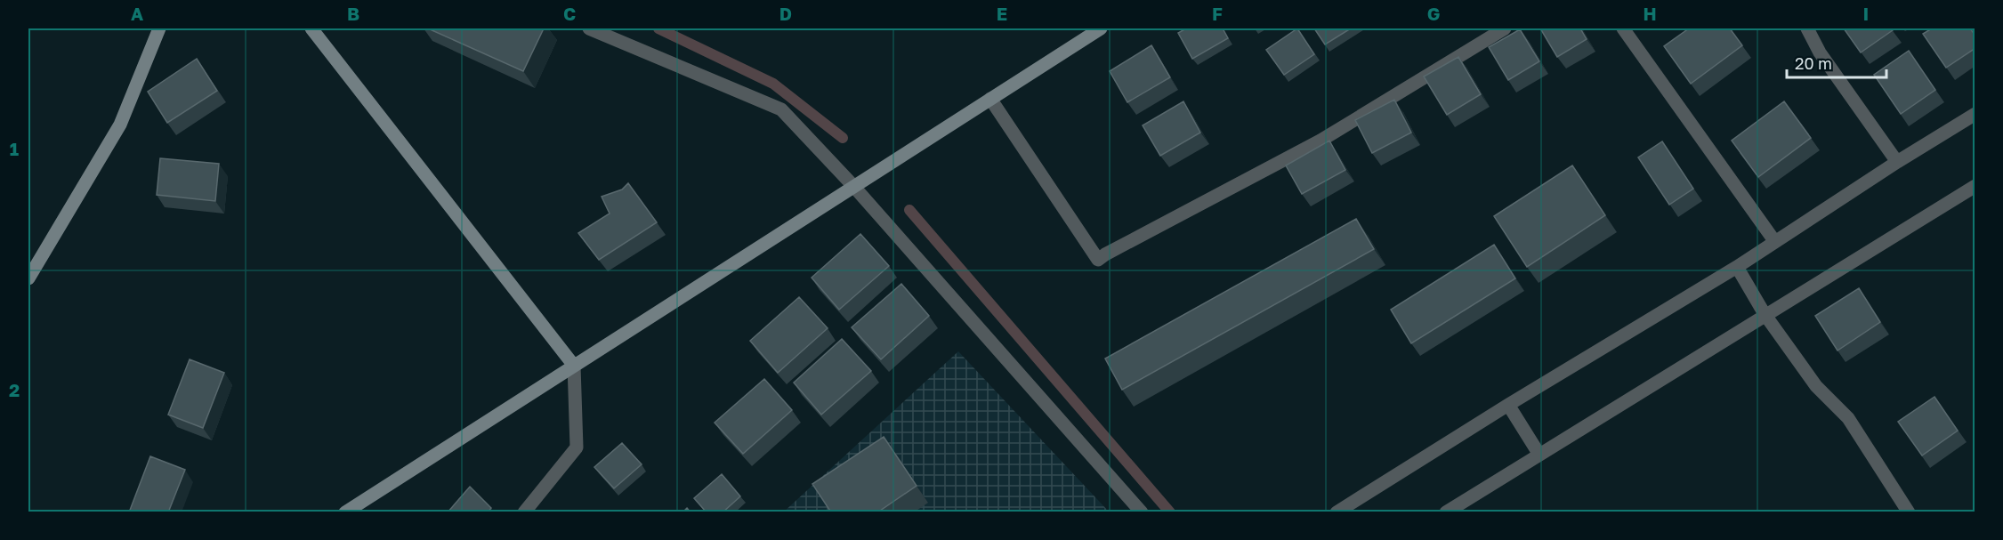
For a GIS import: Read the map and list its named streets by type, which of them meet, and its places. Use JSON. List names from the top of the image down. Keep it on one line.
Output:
{"scale_bar":"20 m","grid":{"columns":["A","B","C","D","E","F","G","H","I"],"rows":["1","2"]}}
